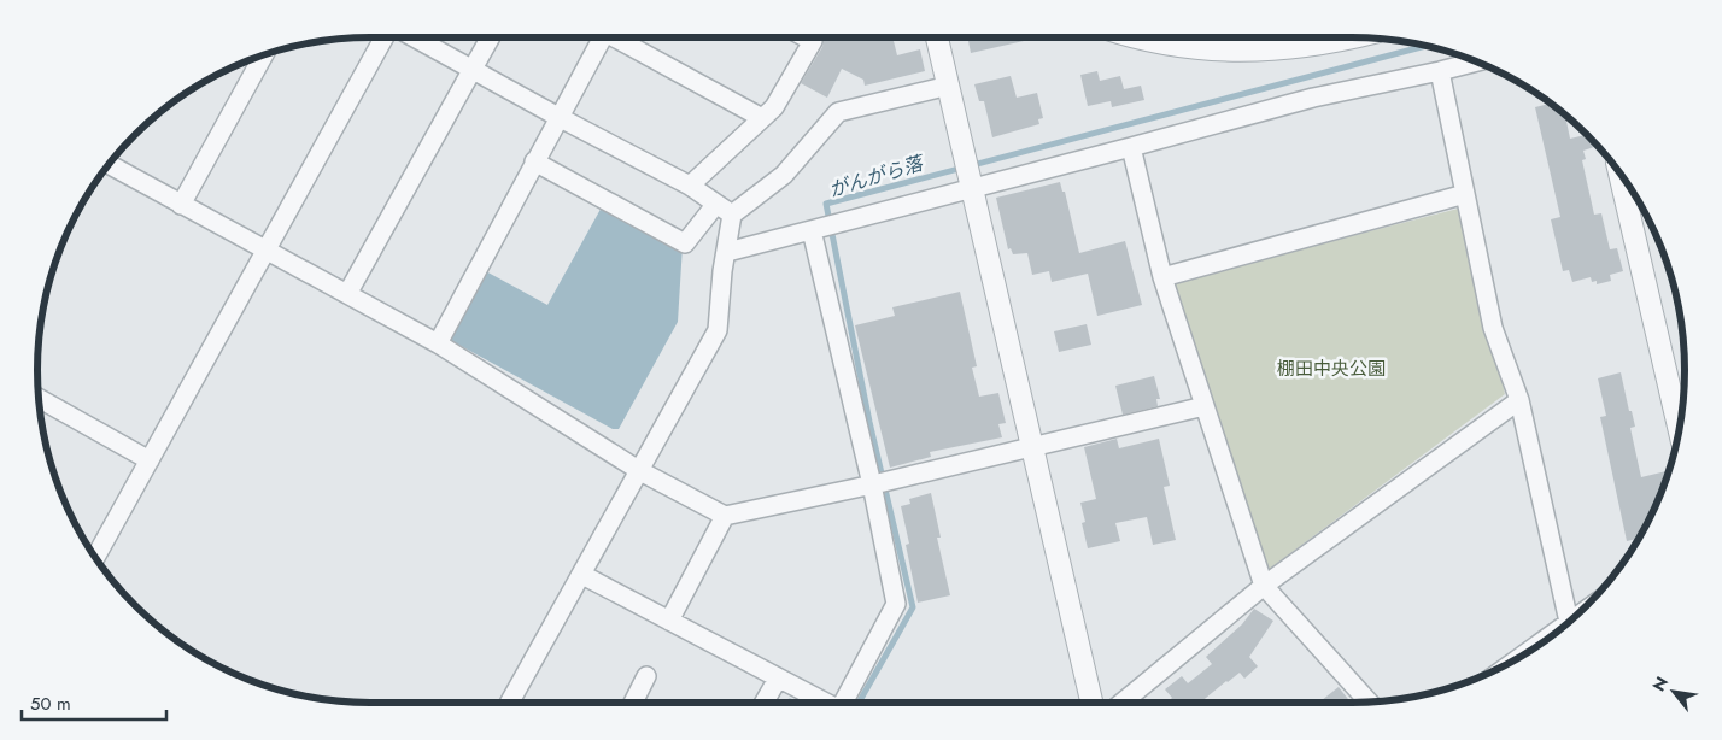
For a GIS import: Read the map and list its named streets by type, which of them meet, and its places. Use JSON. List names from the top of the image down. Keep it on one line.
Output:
{"water":["がんがら落"],"parks":["棚田中央公園"],"scale_bar":"50 m","north":"top left"}
